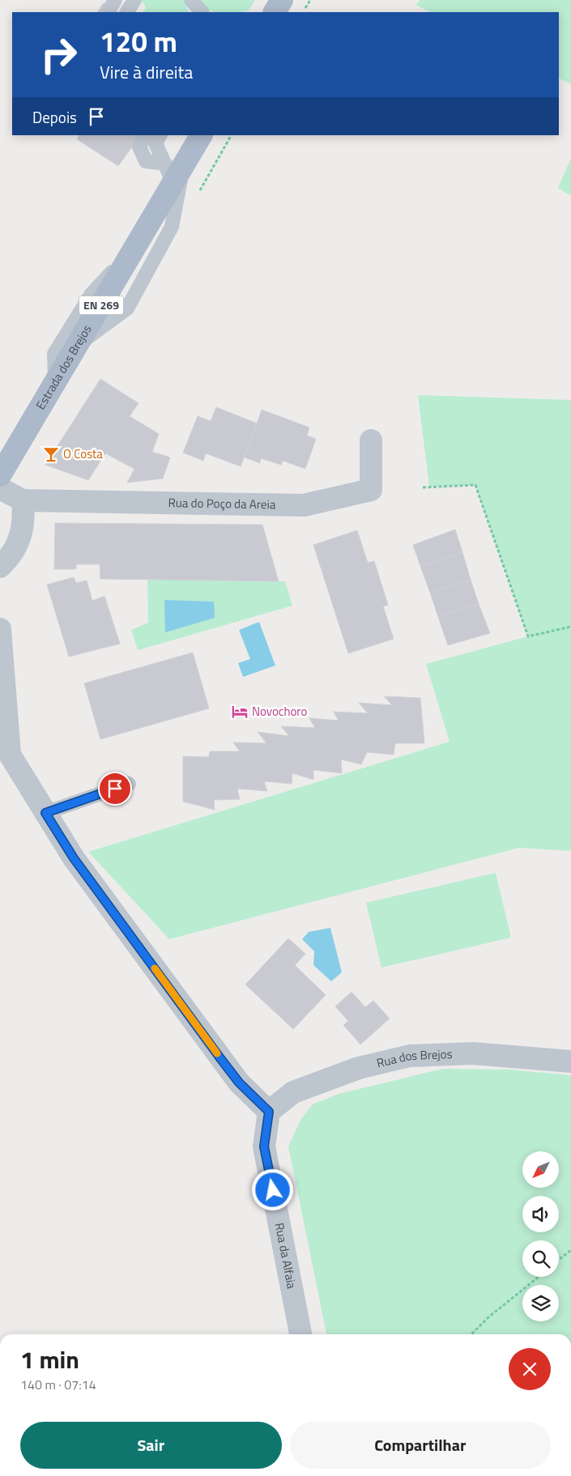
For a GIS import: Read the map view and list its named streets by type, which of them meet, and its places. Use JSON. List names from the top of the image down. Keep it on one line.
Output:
{"streets":{"main road":["EN 269","Estrada dos Brejos"],"street":["Rua do Poço da Areia","Rua dos Brejos","Rua da Alfaia"]},"crossings":[["Rua dos Brejos","Rua da Alfaia"]],"places":{"bar":["O Costa"],"hotel":["Novochoro"]},"north":"bottom left","page":{"turn":["120 m","Vire à direita"],"then":"Depois","heading":["1 min","140 m · 07:14"],"buttons":["Sair","Compartilhar"]}}
